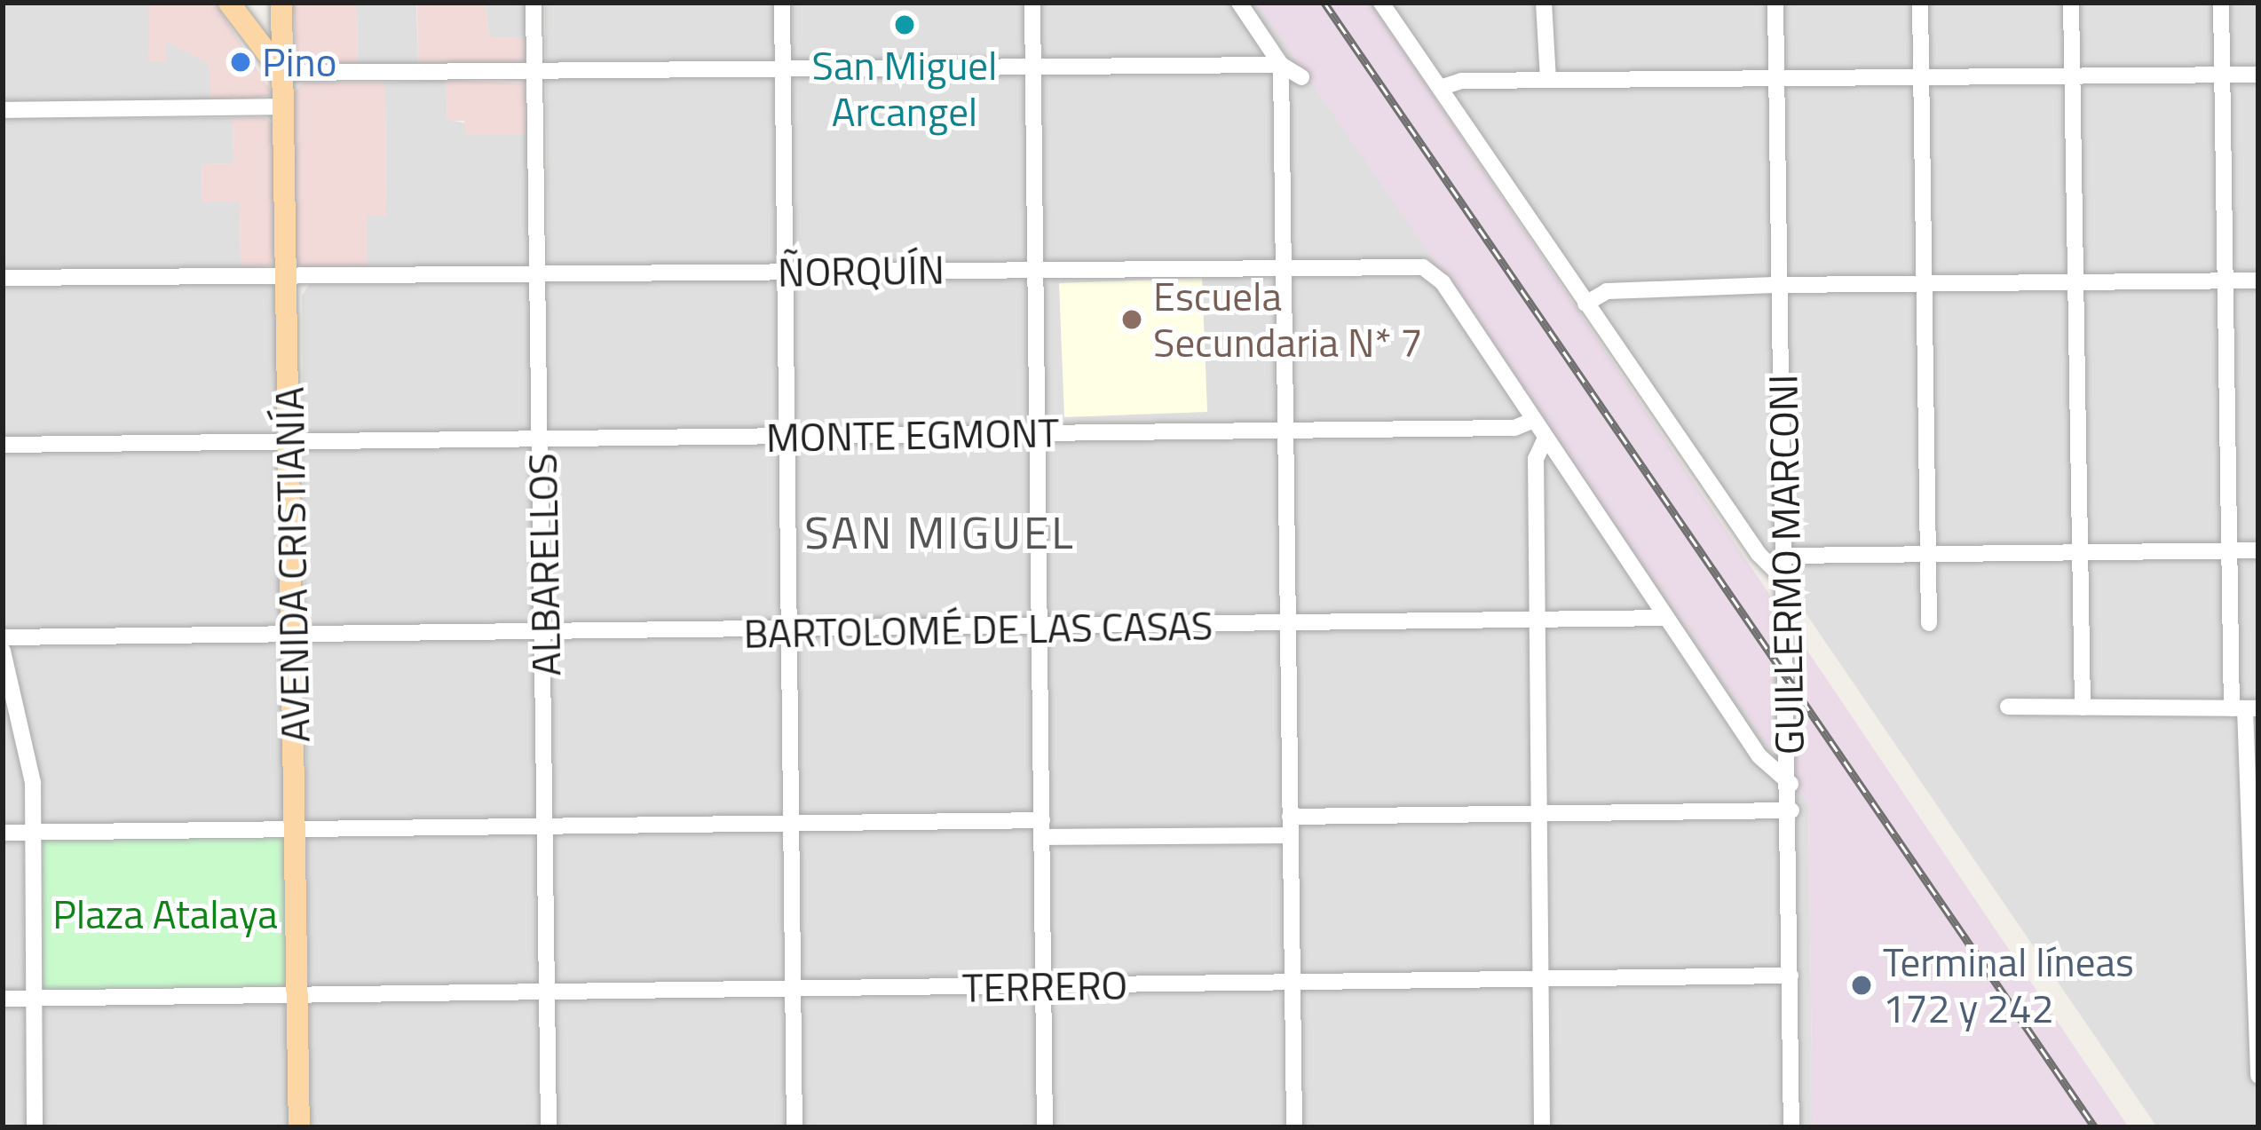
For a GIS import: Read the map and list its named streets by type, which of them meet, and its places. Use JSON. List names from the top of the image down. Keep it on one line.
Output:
{"streets":{"main road":["AVENIDA CRISTIANÍA"],"street":["ÑORQUÍN","MONTE EGMONT","ALBARELLOS","GUILLERMO MARCONI","BARTOLOMÉ DE LAS CASAS","TERRERO"]},"crossings":[["ÑORQUÍN","MONTE EGMONT"],["ÑORQUÍN","AVENIDA CRISTIANÍA"],["ÑORQUÍN","ALBARELLOS"],["MONTE EGMONT","AVENIDA CRISTIANÍA"],["MONTE EGMONT","ALBARELLOS"],["AVENIDA CRISTIANÍA","BARTOLOMÉ DE LAS CASAS"],["AVENIDA CRISTIANÍA","TERRERO"],["ALBARELLOS","BARTOLOMÉ DE LAS CASAS"],["ALBARELLOS","TERRERO"],["GUILLERMO MARCONI","TERRERO"]],"districts":["SAN MIGUEL"],"parks":["Plaza Atalaya"],"places":["San Miguel Arcangel","Pino","Escuela Secundaria N* 7","Terminal líneas 172 y 242"]}
